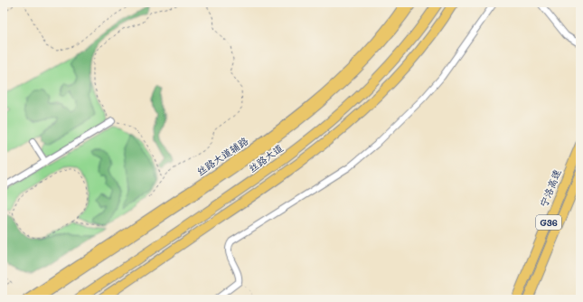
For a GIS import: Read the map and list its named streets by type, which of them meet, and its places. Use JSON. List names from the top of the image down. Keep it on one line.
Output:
{"streets":{"highway":["丝路大道","宁洛高速","G36"],"main road":["丝路大道辅路"]}}
